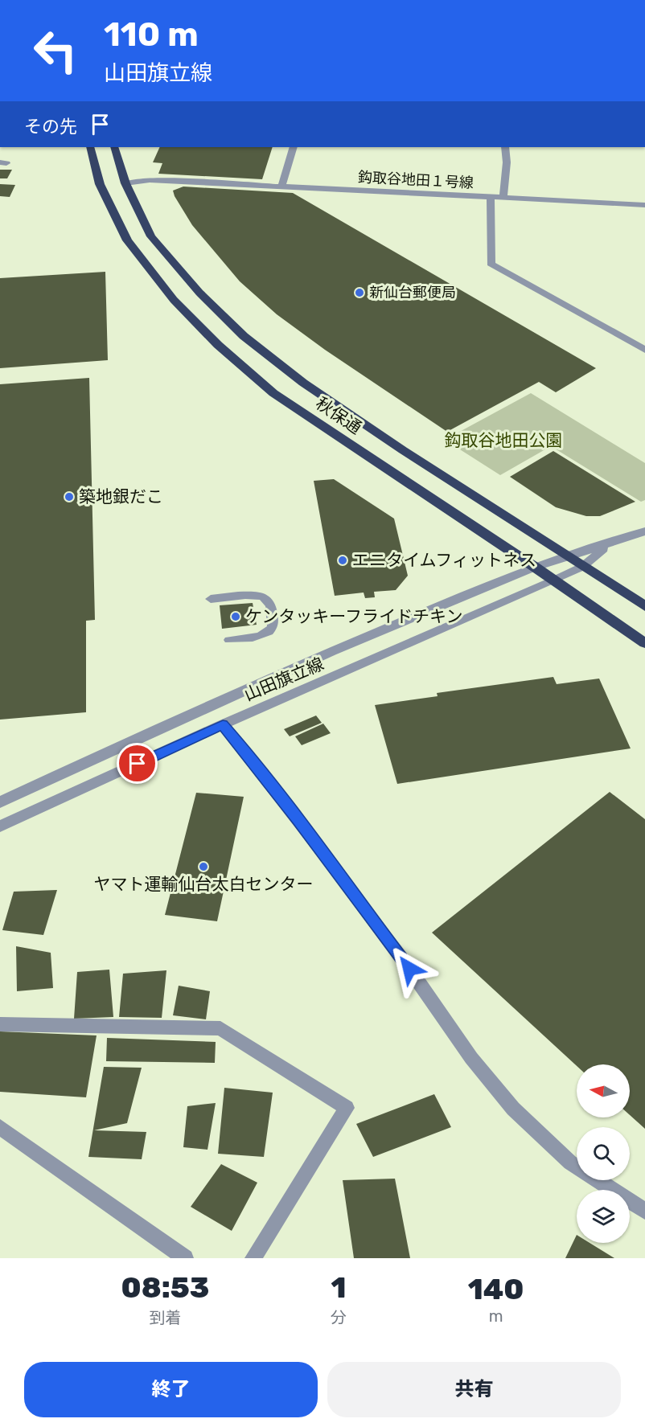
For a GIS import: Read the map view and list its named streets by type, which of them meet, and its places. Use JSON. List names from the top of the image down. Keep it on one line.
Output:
{"streets":{"highway":["秋保通"],"street":["鈎取谷地田１号線","山田旗立線"]},"crossings":[["鈎取谷地田１号線","秋保通"],["秋保通","山田旗立線"]],"parks":["鈎取谷地田公園"],"places":["新仙台郵便局","築地銀だこ","エニタイムフィットネス","ケンタッキーフライドチキン","ヤマト運輸仙台太白センター"],"north":"left","page":{"turn":["110 m","山田旗立線"],"then":"その先","eta":["08:53","到着","1","分","140","m"],"buttons":["終了","共有"]}}
